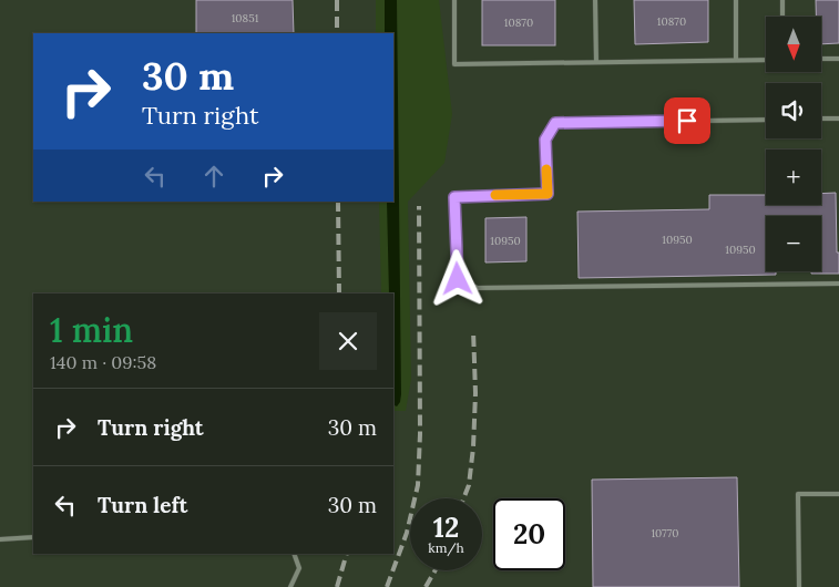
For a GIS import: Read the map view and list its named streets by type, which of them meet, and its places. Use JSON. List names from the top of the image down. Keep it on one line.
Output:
{"house_numbers":["10851","10870","10870","10950","10950","10950","10770"],"north":"bottom","page":{"map_buttons":["+","−"],"turn":["30 m","Turn right"],"heading":["1 min","140 m · 09:58"],"list":[{"name":"Turn right","value":"30 m"},{"name":"Turn left","value":"30 m"}],"speed":"12 km/h","limit":"20"}}
